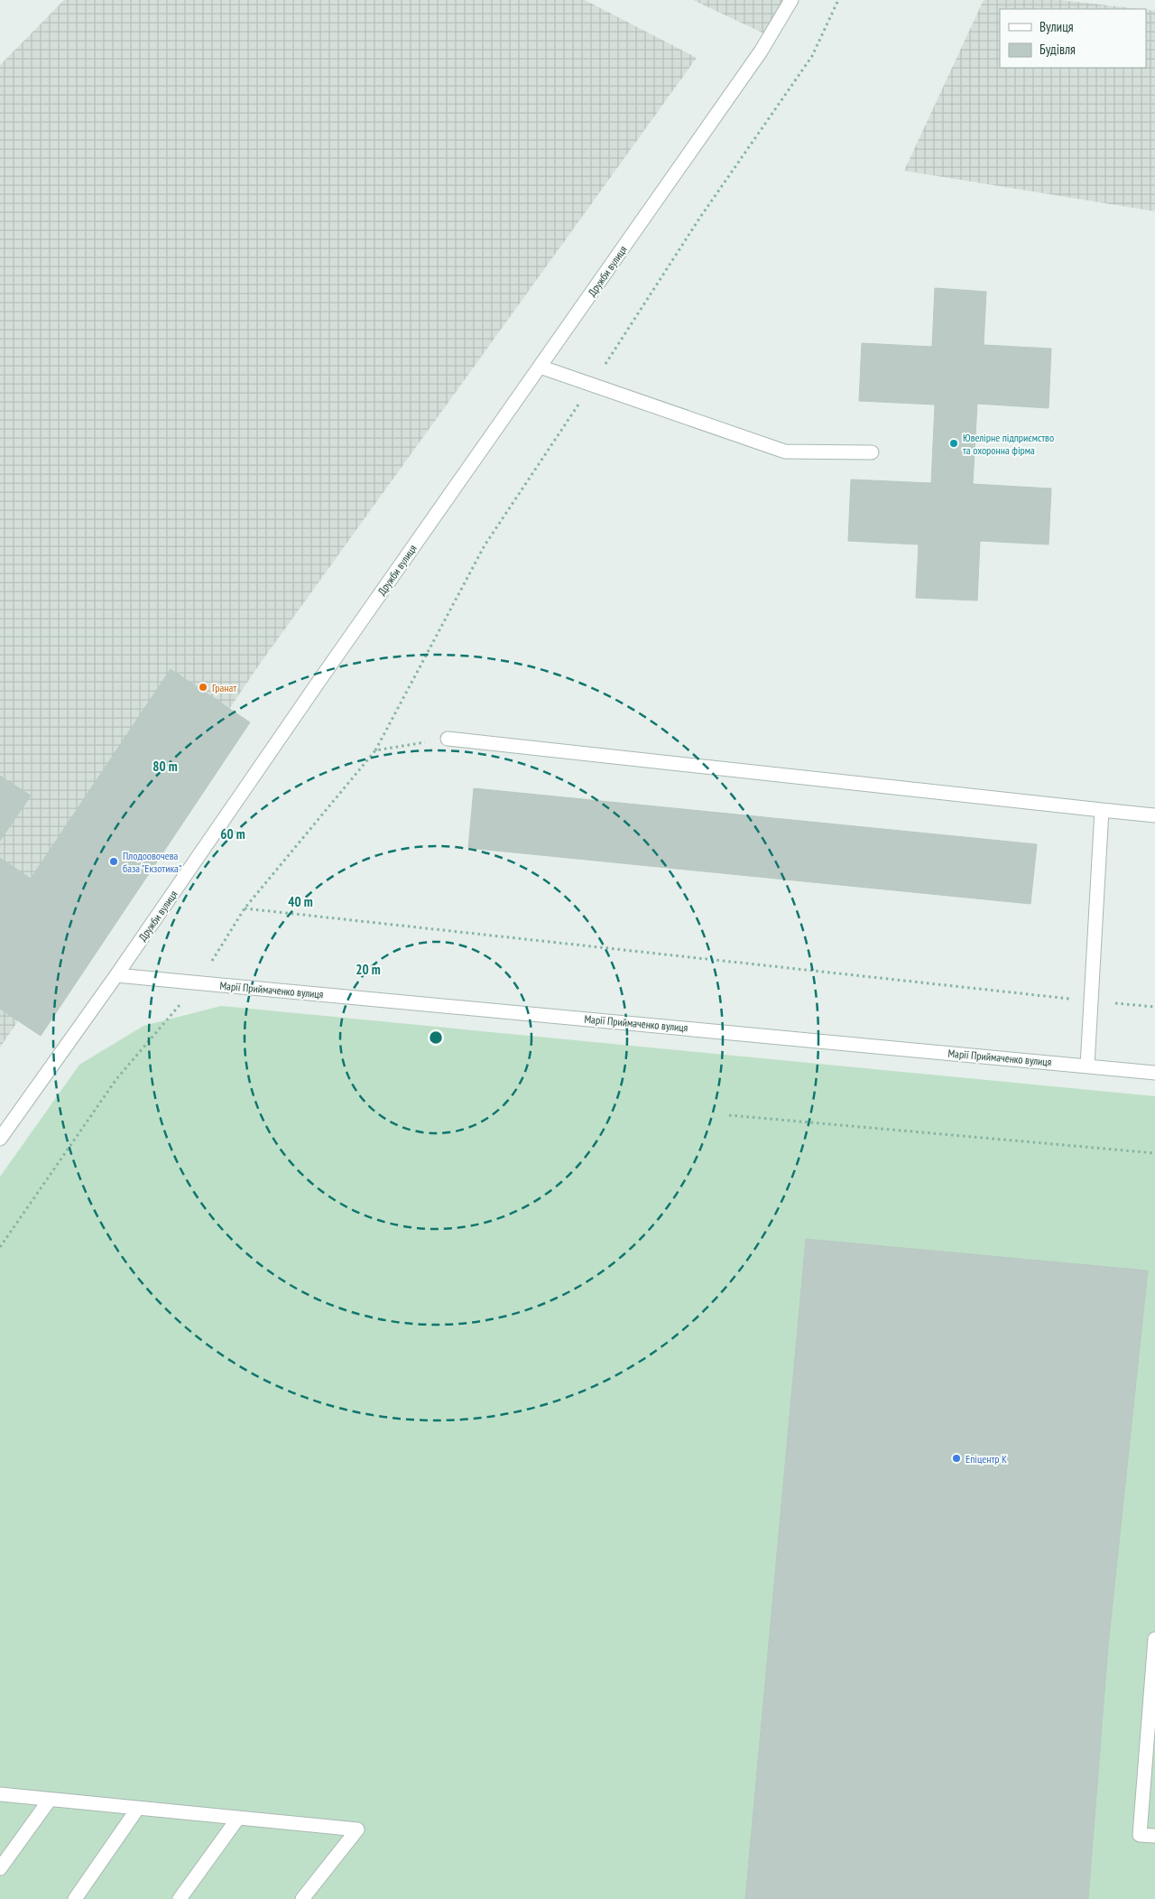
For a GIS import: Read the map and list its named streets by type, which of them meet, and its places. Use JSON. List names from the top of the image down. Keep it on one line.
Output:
{"streets":{"street":["Дружби вулиця","Марії Приймаченко вулиця"]},"crossings":[["Дружби вулиця","Марії Приймаченко вулиця"]],"places":["Ювелірне підприємство та охоронна фірма","Гранат","Плодоовочева база \"Екзотика\"","Епіцентр К"],"legend":["Вулиця","Будівля"],"rings":["80 m","60 m","40 m","20 m"]}
